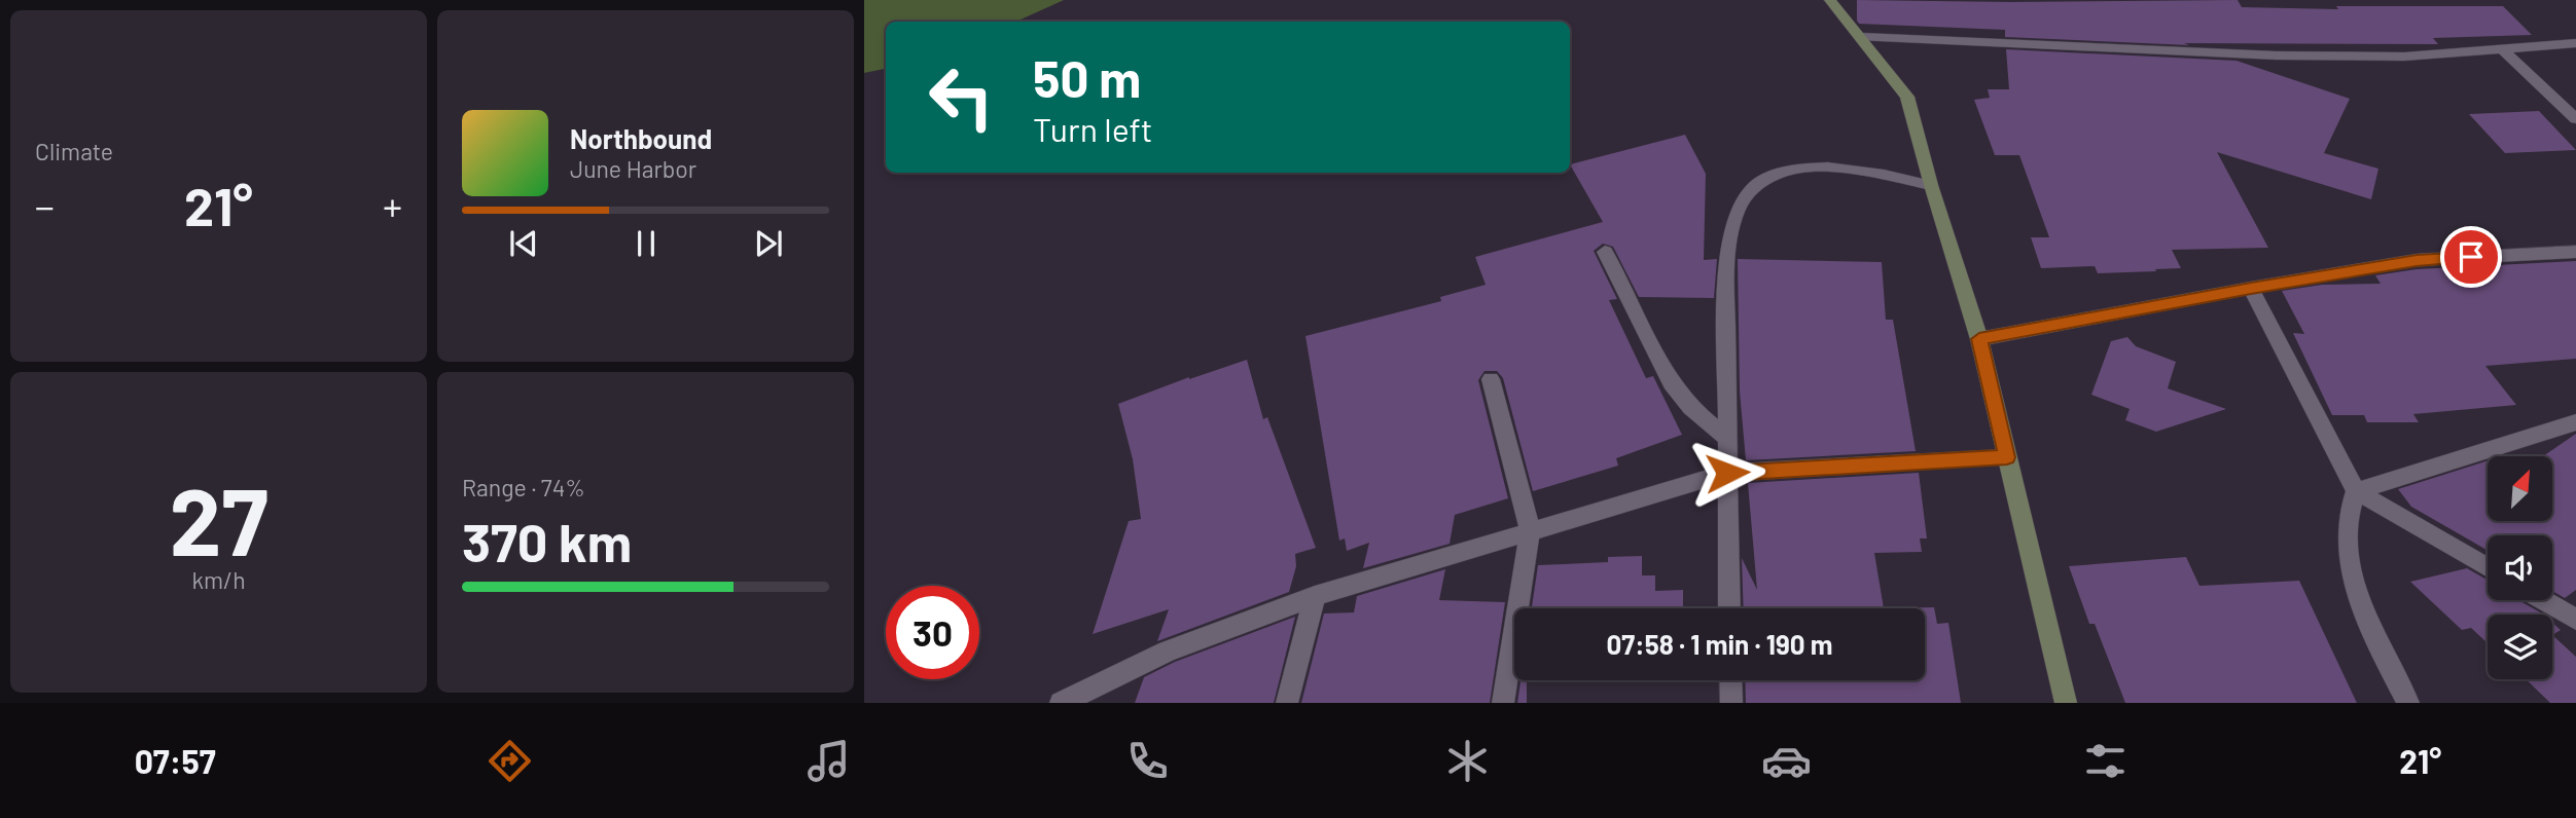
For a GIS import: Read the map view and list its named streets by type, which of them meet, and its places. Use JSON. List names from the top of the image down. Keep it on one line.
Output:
{"north":"top right","page":{"tile":["Climate",["27","km/h"],["Range · 74%","370 km"]],"turn":["50 m","Turn left"],"song":["Northbound","June Harbor"],"heat":["−","21°","+"],"limit":"30","trip":"07:58 · 1 min · 190 m","tabs":["07:57","21°"]}}
